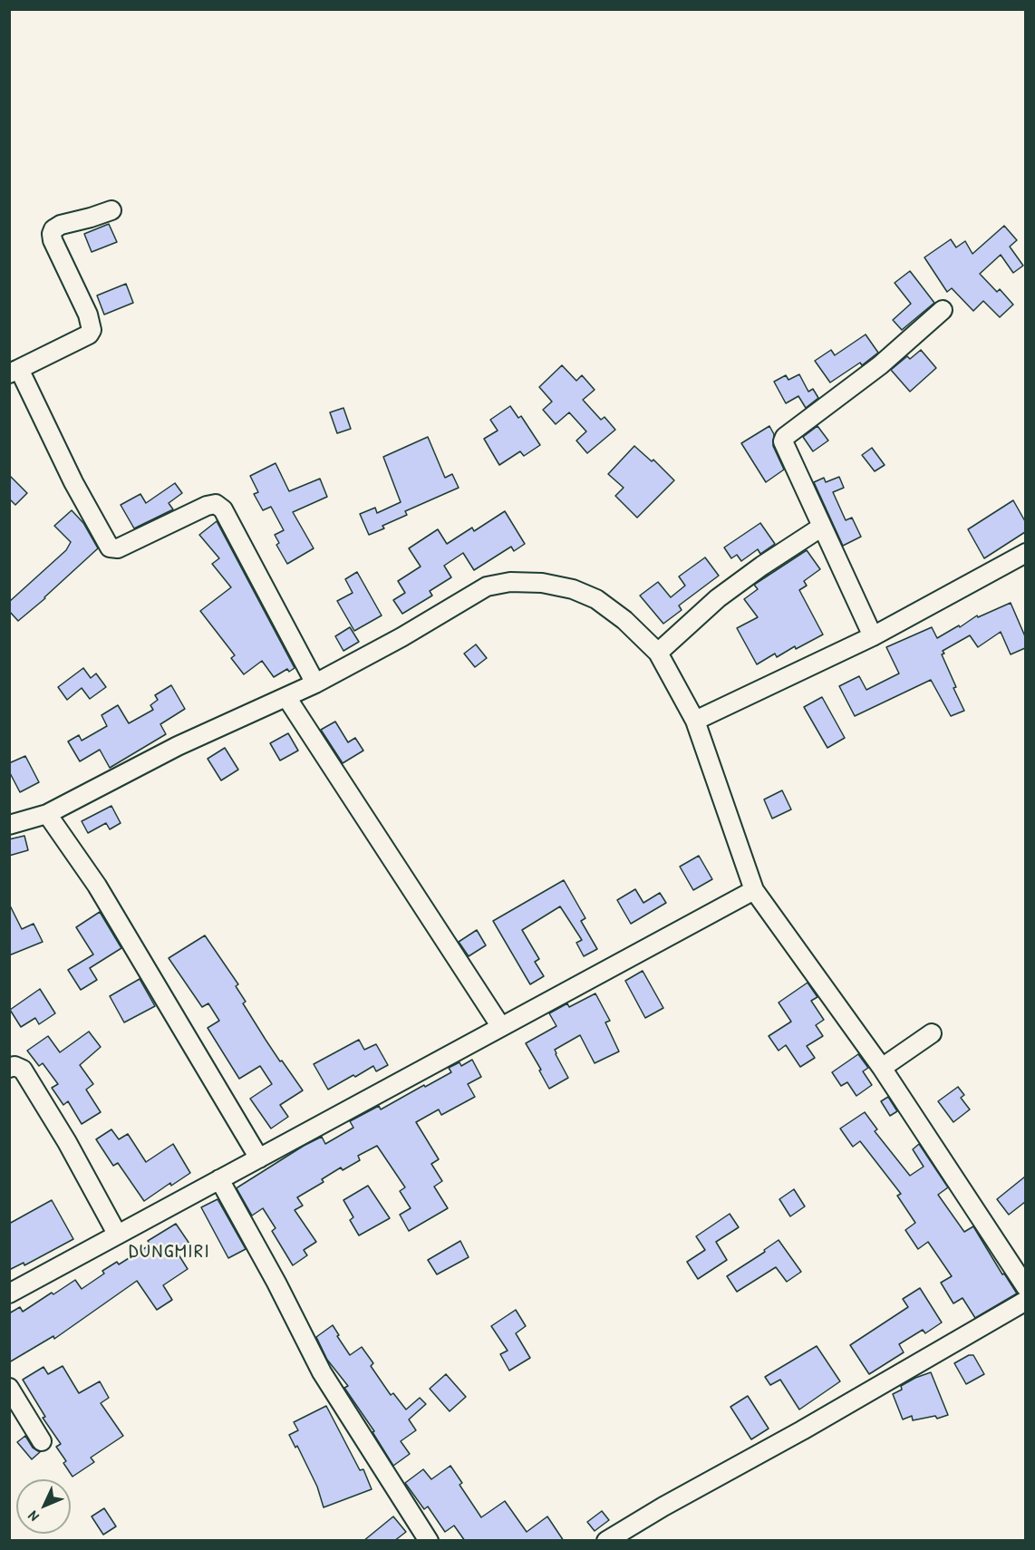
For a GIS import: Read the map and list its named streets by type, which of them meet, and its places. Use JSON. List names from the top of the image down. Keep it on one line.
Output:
{"districts":["DUNGMIRI"],"north":"bottom left"}
